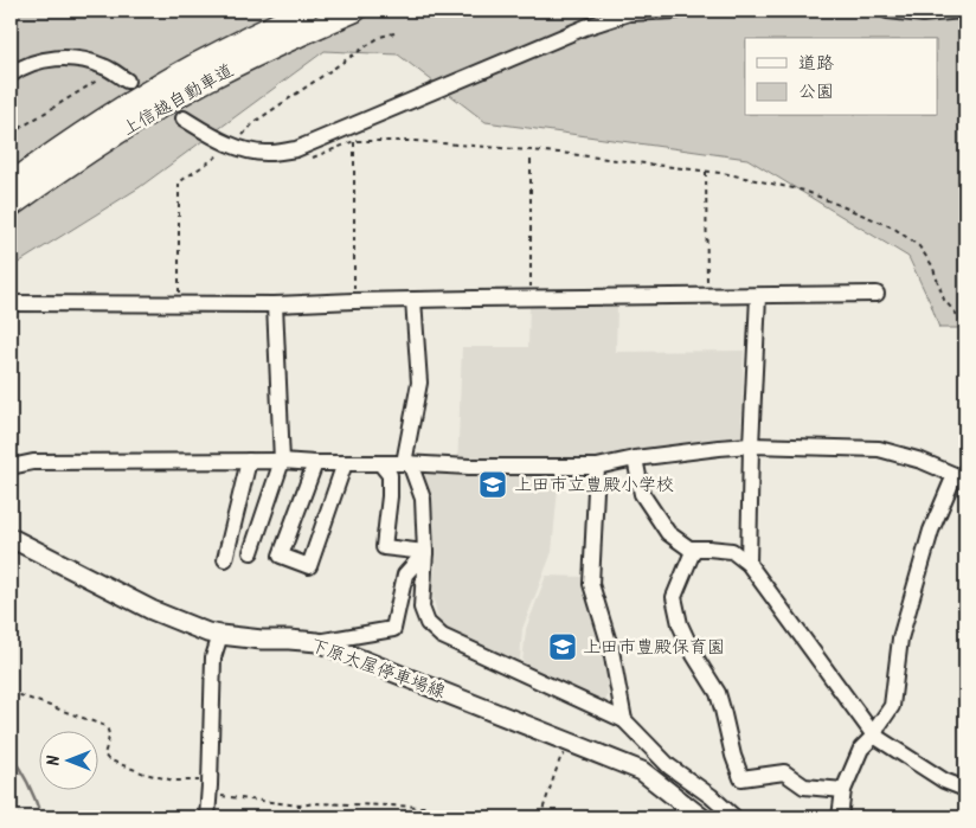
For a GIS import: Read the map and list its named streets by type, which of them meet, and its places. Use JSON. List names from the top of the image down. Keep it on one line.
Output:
{"streets":{"highway":["上信越自動車道"],"main road":["下原大屋停車場線"]},"places":{"school or university":["上田市立豊殿小学校","上田市豊殿保育園"]},"legend":["道路","公園"],"north":"left"}
